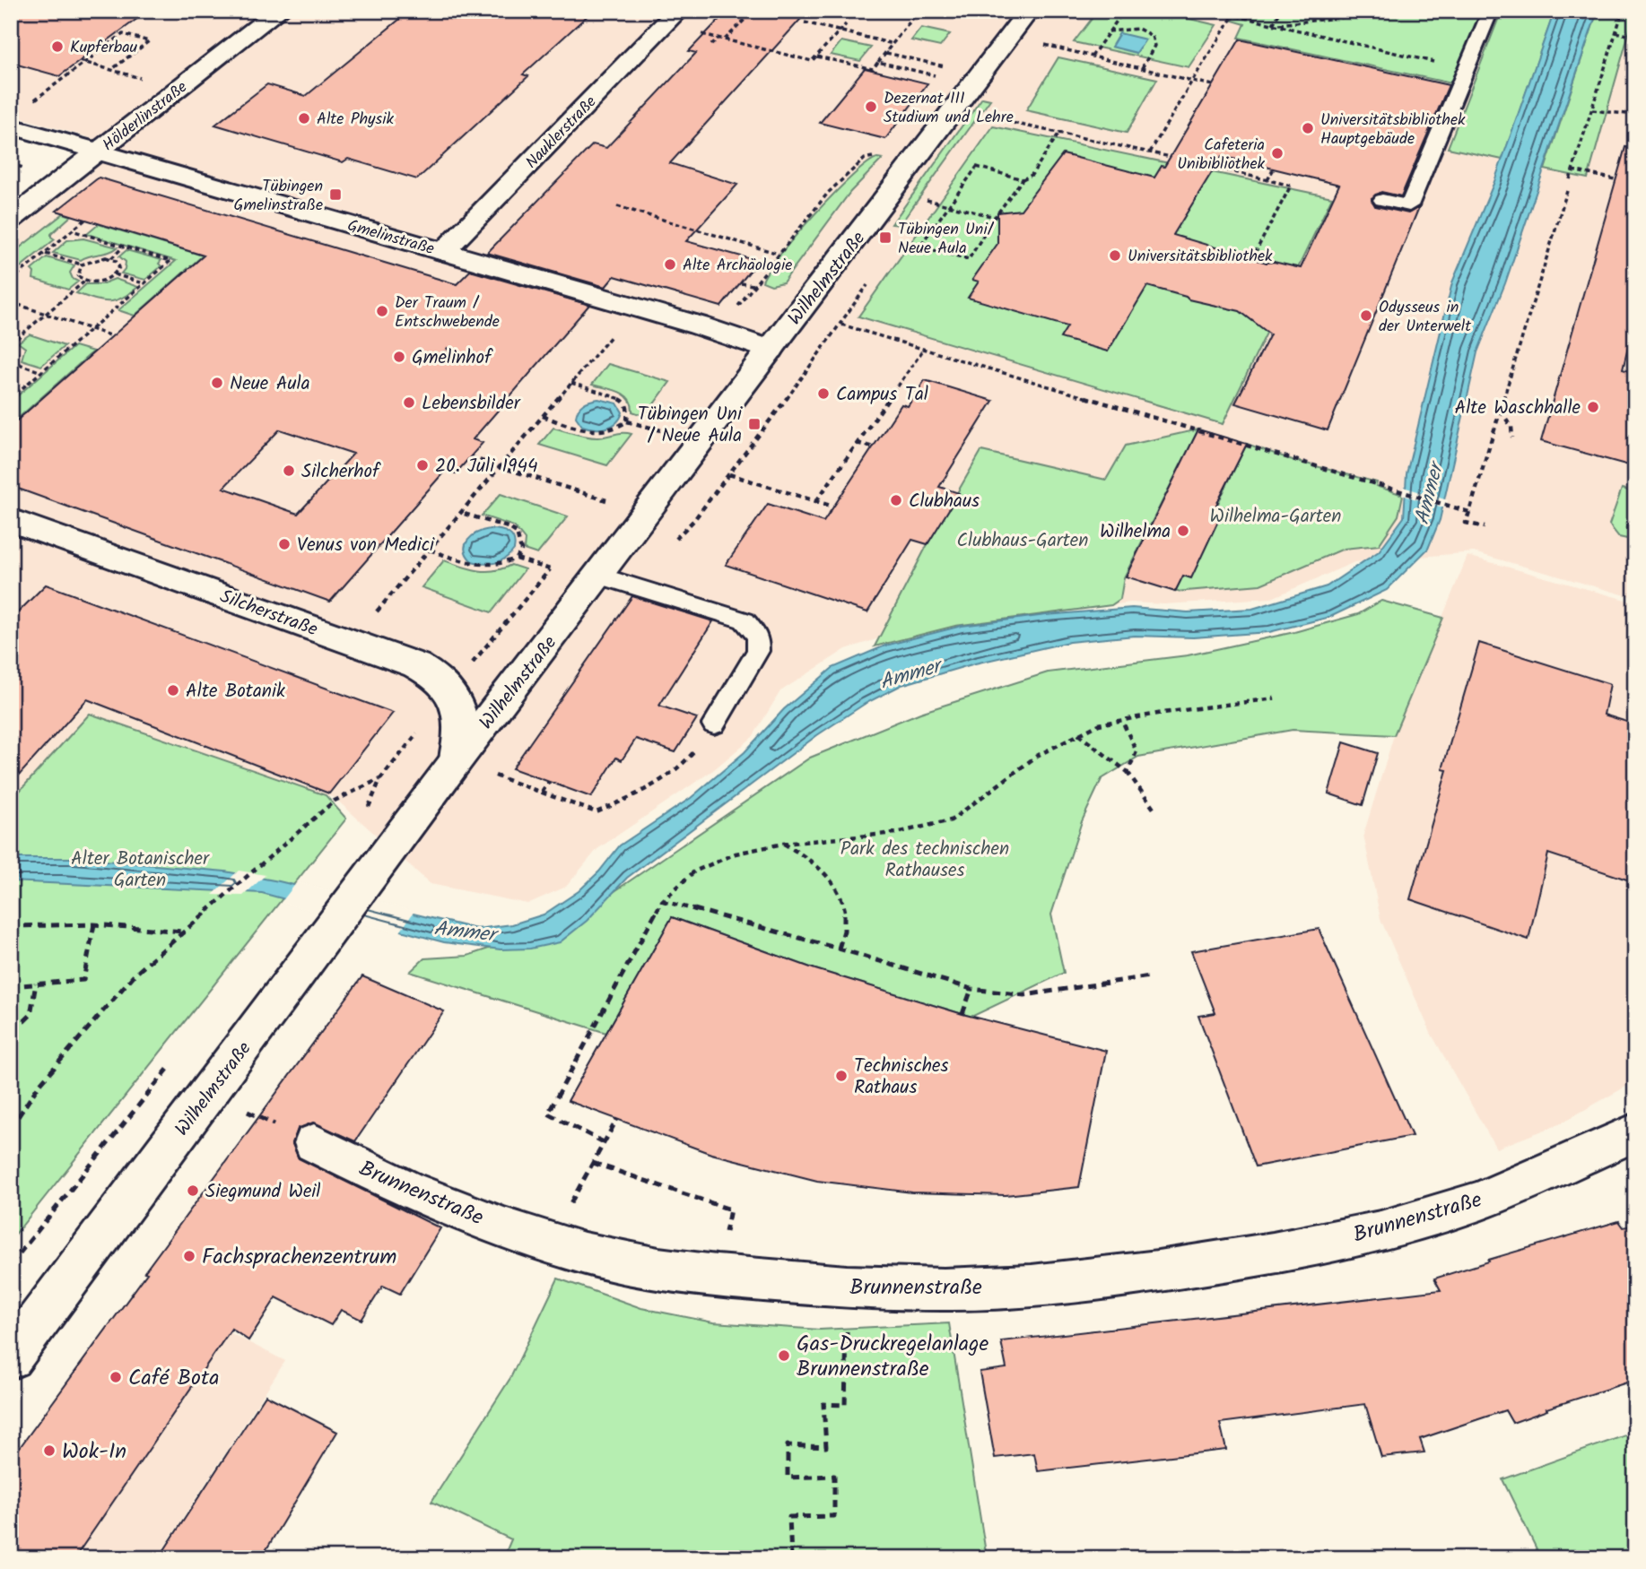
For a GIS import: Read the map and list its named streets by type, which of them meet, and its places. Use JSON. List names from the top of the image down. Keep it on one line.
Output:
{"streets":{"street":["Hölderlinstraße","Nauklerstraße","Gmelinstraße","Wilhelmstraße","Silcherstraße","Brunnenstraße"]},"crossings":[["Hölderlinstraße","Gmelinstraße"],["Nauklerstraße","Gmelinstraße"],["Gmelinstraße","Wilhelmstraße"],["Wilhelmstraße","Silcherstraße"]],"water":["Ammer"],"parks":["Wilhelma-Garten","Clubhaus-Garten","Park des technischen Rathauses","Alter Botanischer Garten"],"places":{"other":["Kupferbau","Dezernat III Studium und Lehre","Alte Physik","Universitätsbibliothek Hauptgebäude","Cafeteria Unibibliothek","Universitätsbibliothek","Alte Archäologie","Der Traum / Entschwebende","Odysseus in der Unterwelt","Gmelinhof","Neue Aula","Campus Tal","Lebensbilder","Alte Waschhalle","20. Juli 1944","Silcherhof","Clubhaus","Wilhelma","Venus von Medici","Alte Botanik","Technisches Rathaus","Siegmund Weil","Fachsprachenzentrum","Gas-Druckregelanlage Brunnenstraße","Café Bota","Wok-In"],"transit":["Tübingen Gmelinstraße","Tübingen Uni/ Neue Aula","Tübingen Uni / Neue Aula"]}}
